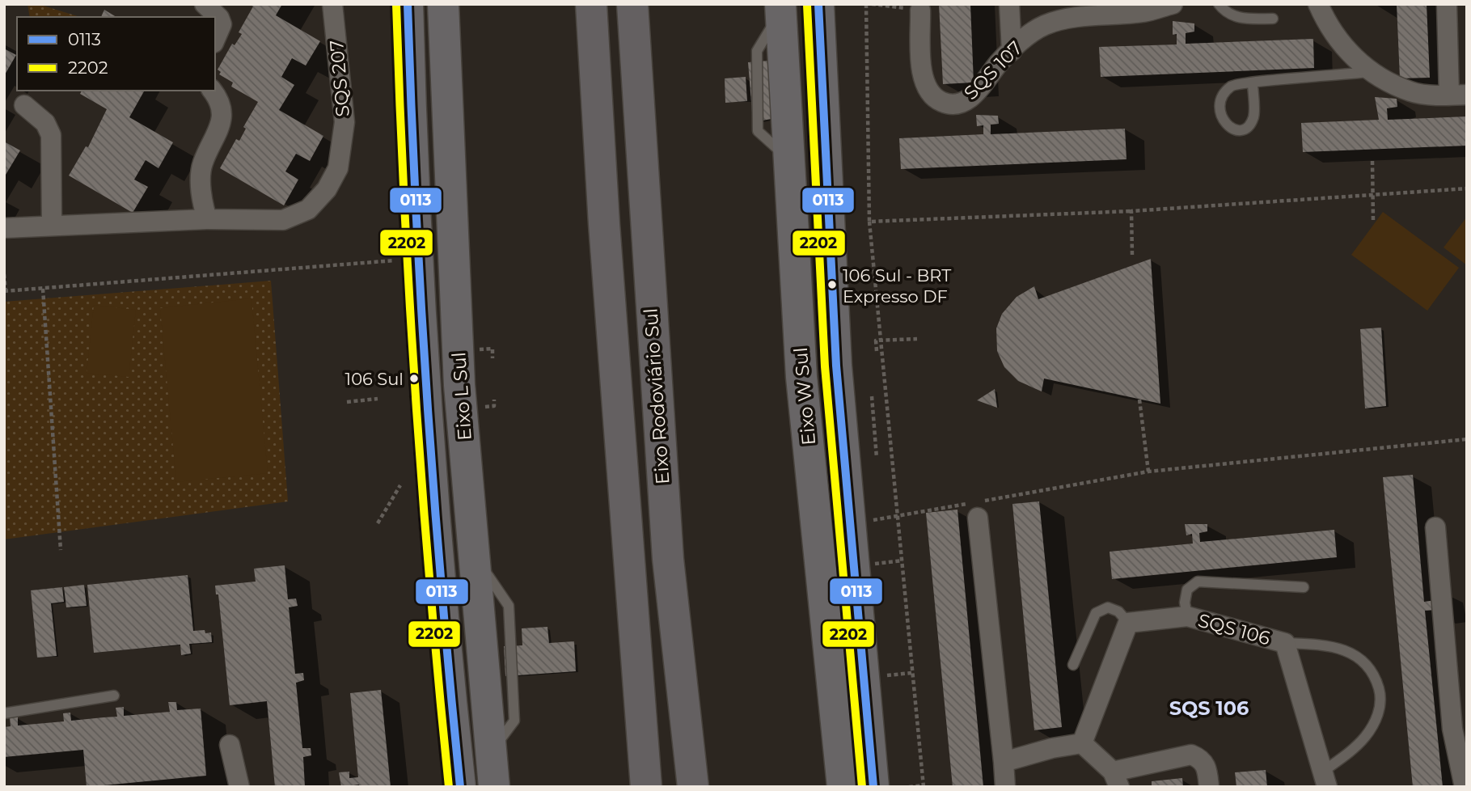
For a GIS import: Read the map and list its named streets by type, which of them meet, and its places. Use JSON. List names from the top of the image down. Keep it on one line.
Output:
{"streets":{"highway":["Eixo Rodoviário Sul"],"main road":["Eixo L Sul","Eixo W Sul"],"street":["SQS 107","SQS 207","SQS 106"]},"districts":["SQS 106"],"places":["106 Sul - BRT Expresso DF","106 Sul"],"lines":["transit line 0113","transit line 2202"],"legend":["0113","2202"]}
